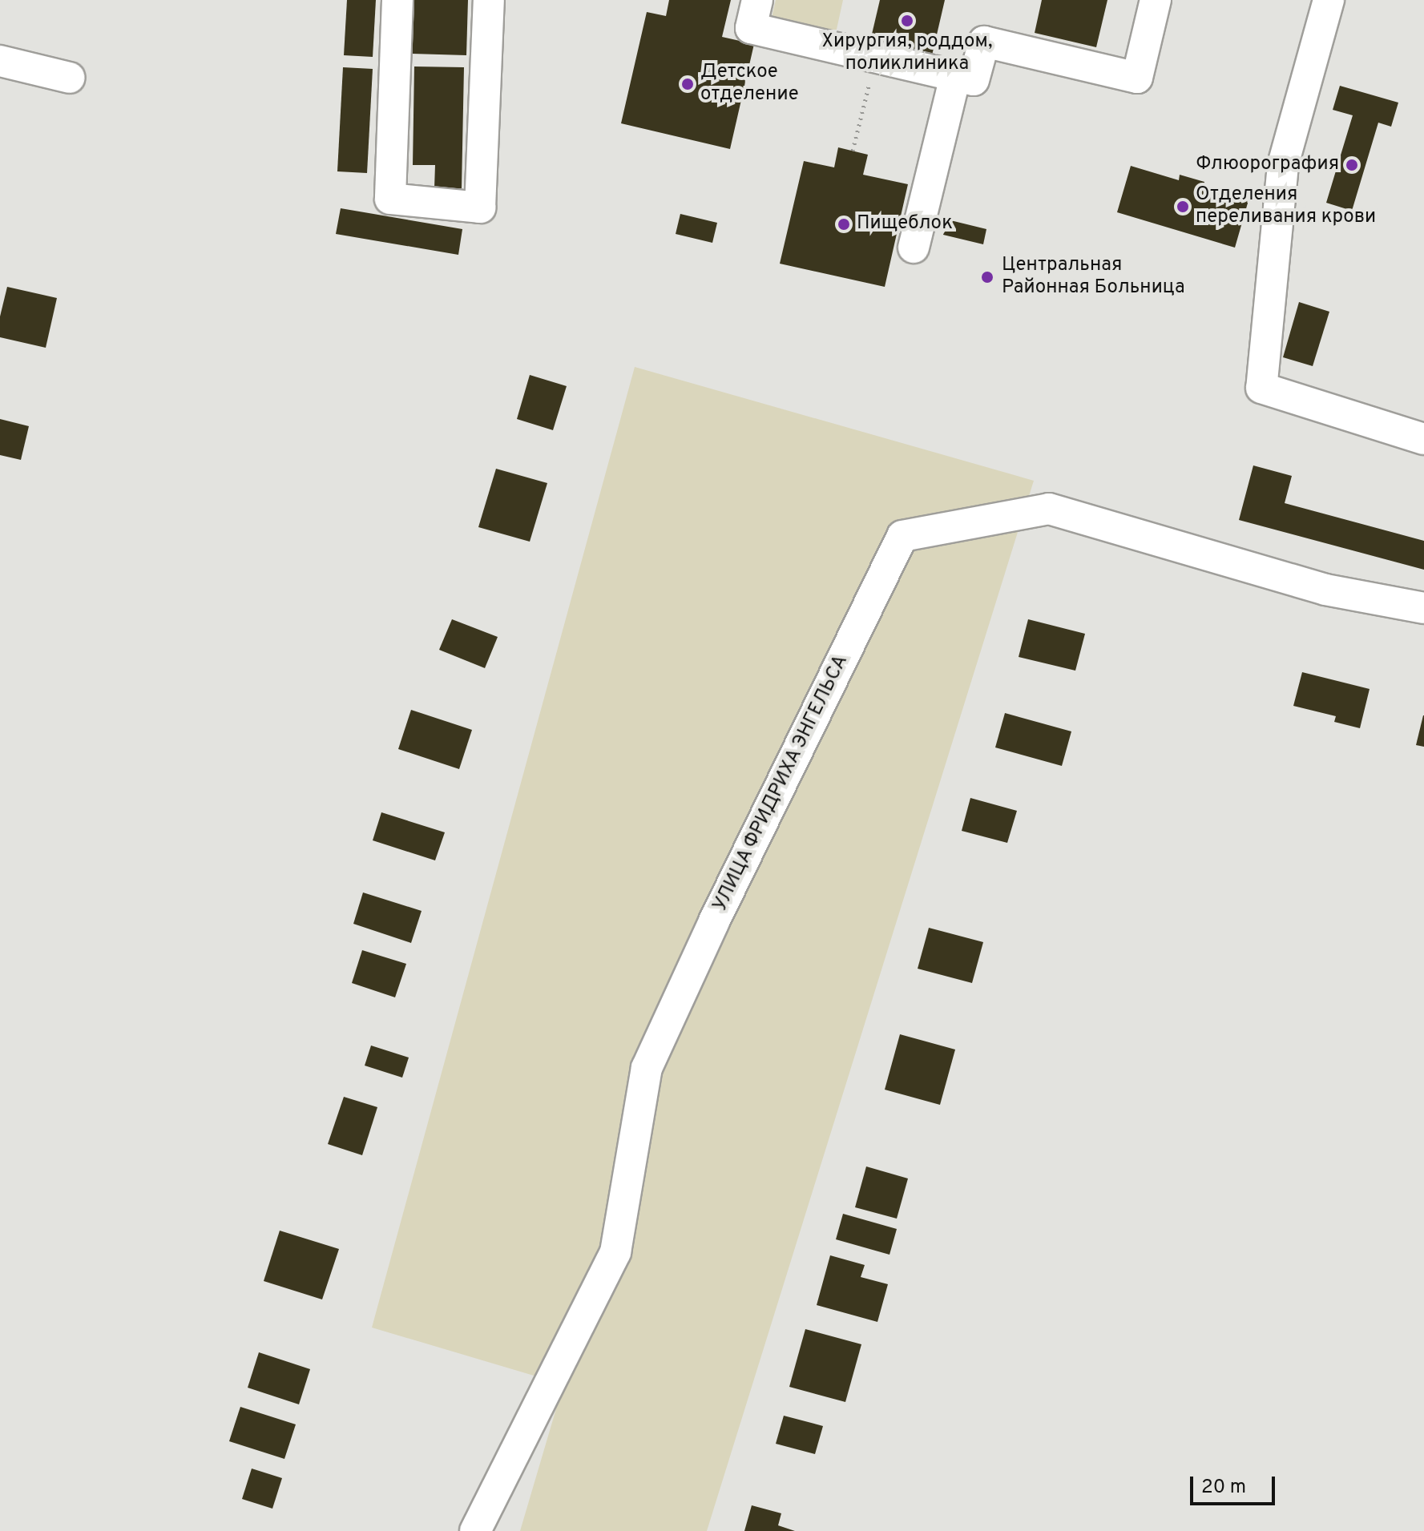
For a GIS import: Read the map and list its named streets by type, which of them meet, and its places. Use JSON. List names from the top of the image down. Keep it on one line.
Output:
{"streets":{"street":["УЛИЦА ФРИДРИХА ЭНГЕЛЬСА"]},"places":["Хирургия, роддом, поликлиника","Детское отделение","Флюорография","Отделения переливания крови","Пищеблок","Центральная Районная Больница"],"scale_bar":"20 m"}
